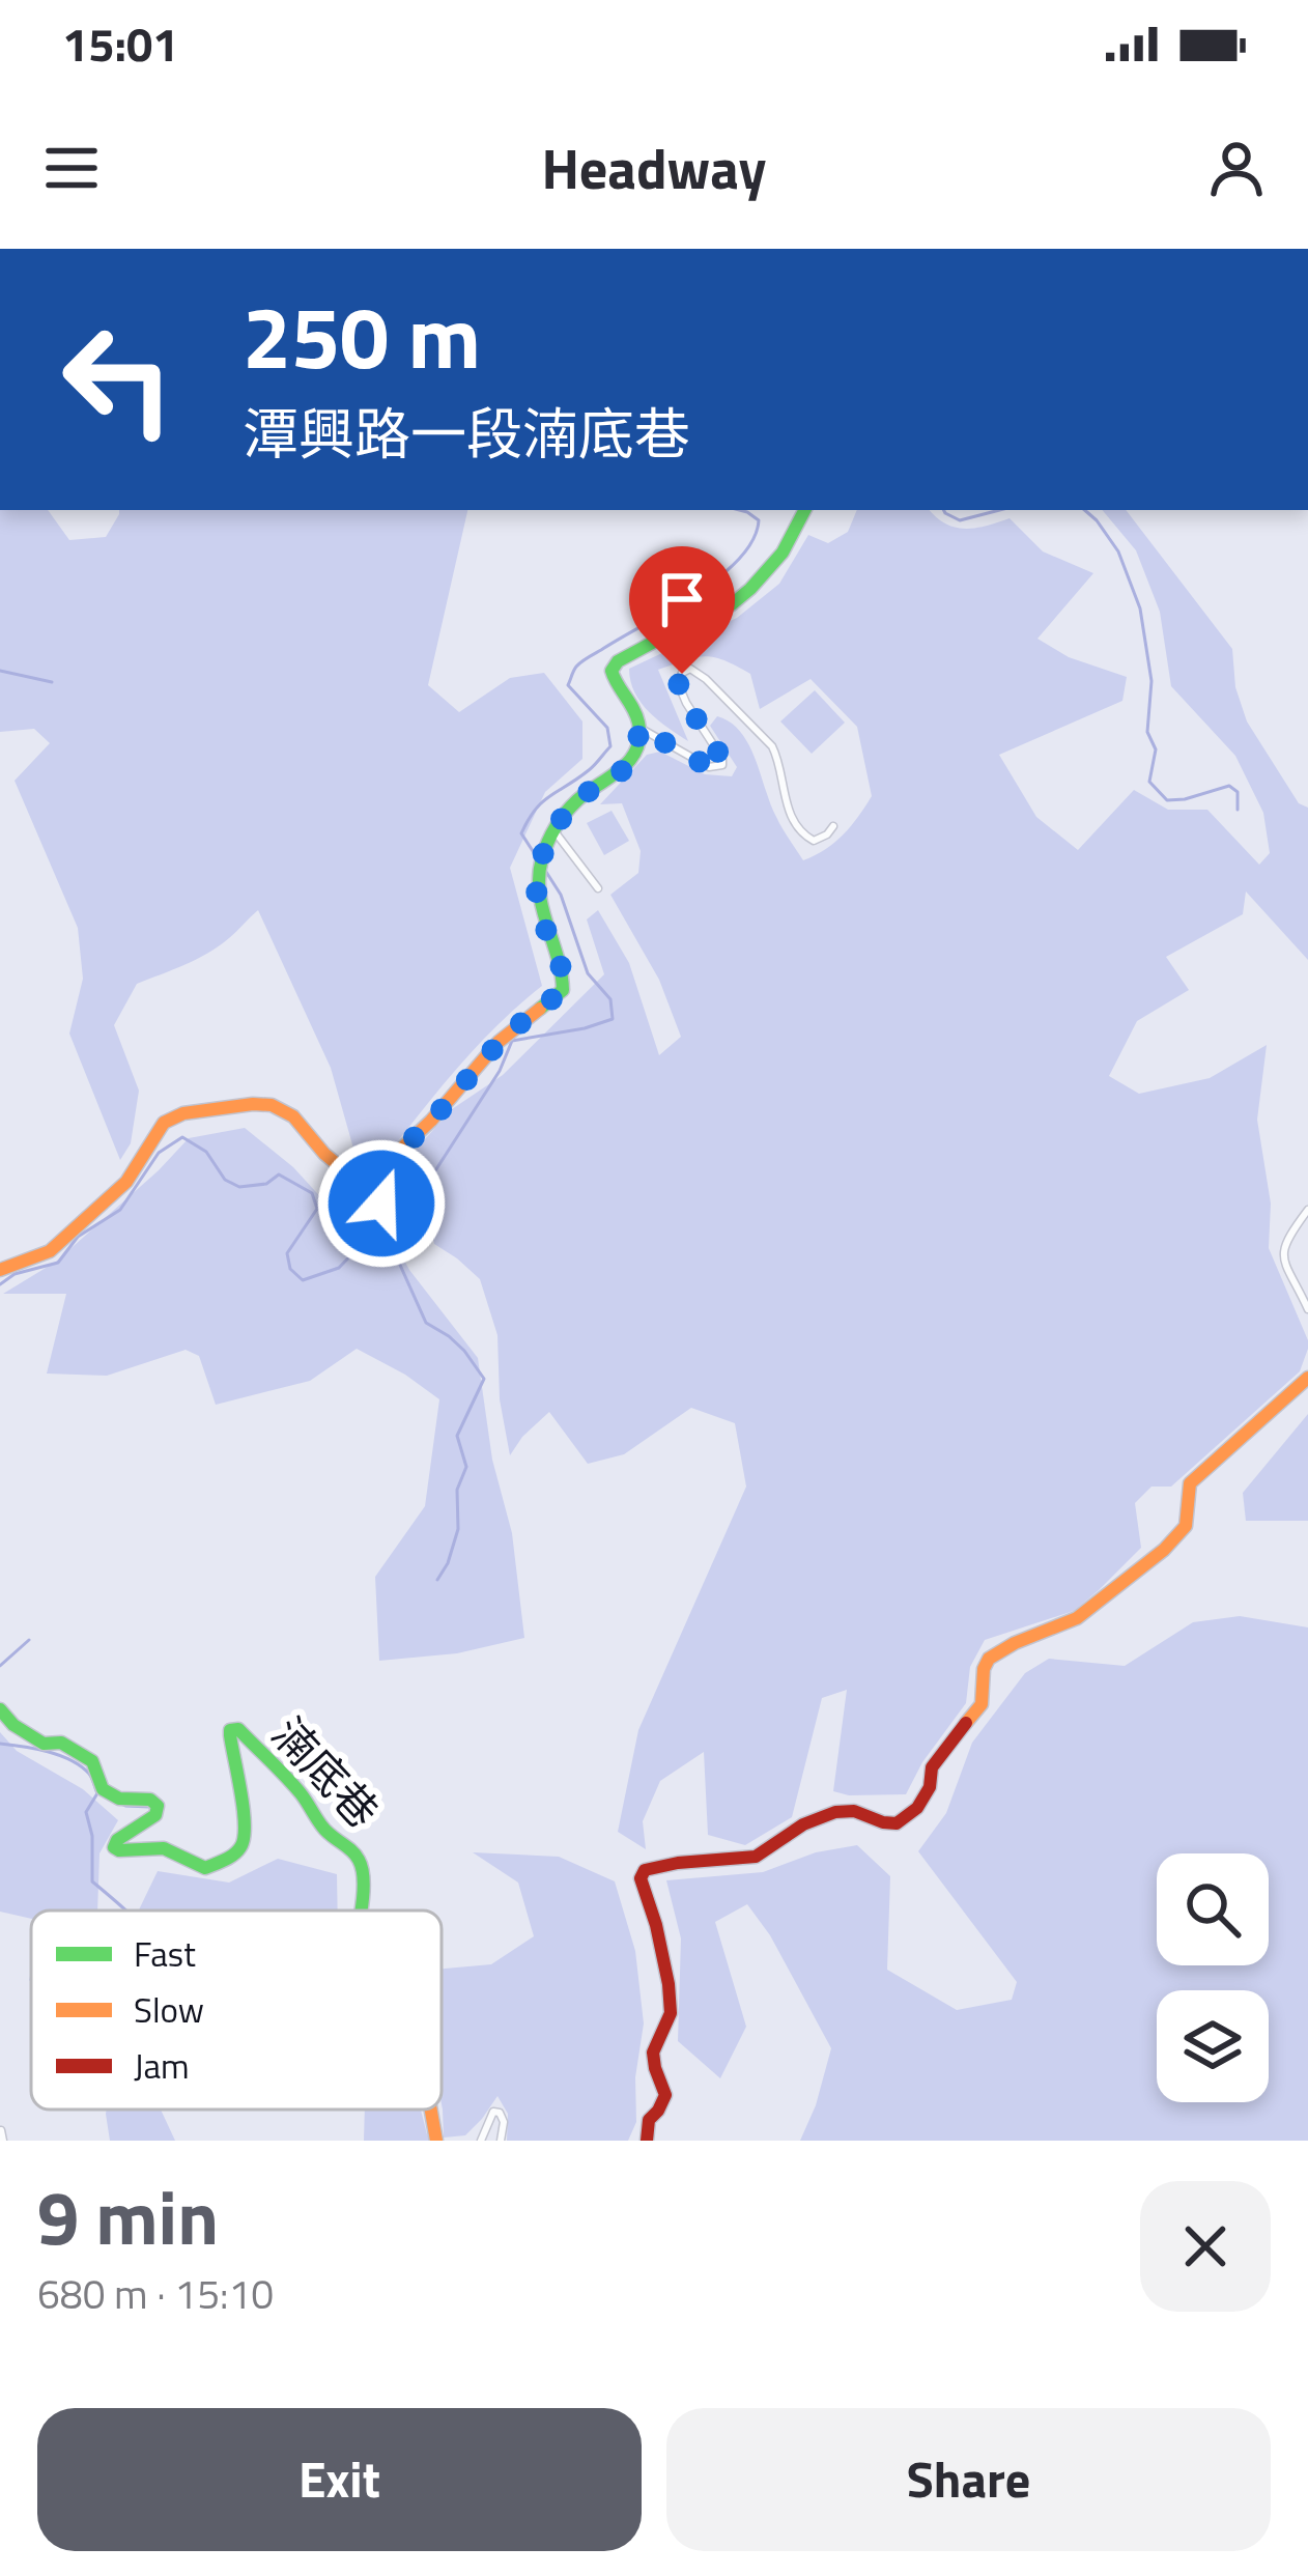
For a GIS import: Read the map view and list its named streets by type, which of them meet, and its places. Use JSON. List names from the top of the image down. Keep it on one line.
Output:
{"streets":{"street":["湳底巷"]},"legend":["Fast","Slow","Jam"],"page":{"status":"15:01","header":"Headway","turn":["250 m","潭興路一段湳底巷"],"heading":["9 min","680 m · 15:10"],"buttons":["Exit","Share"]}}
